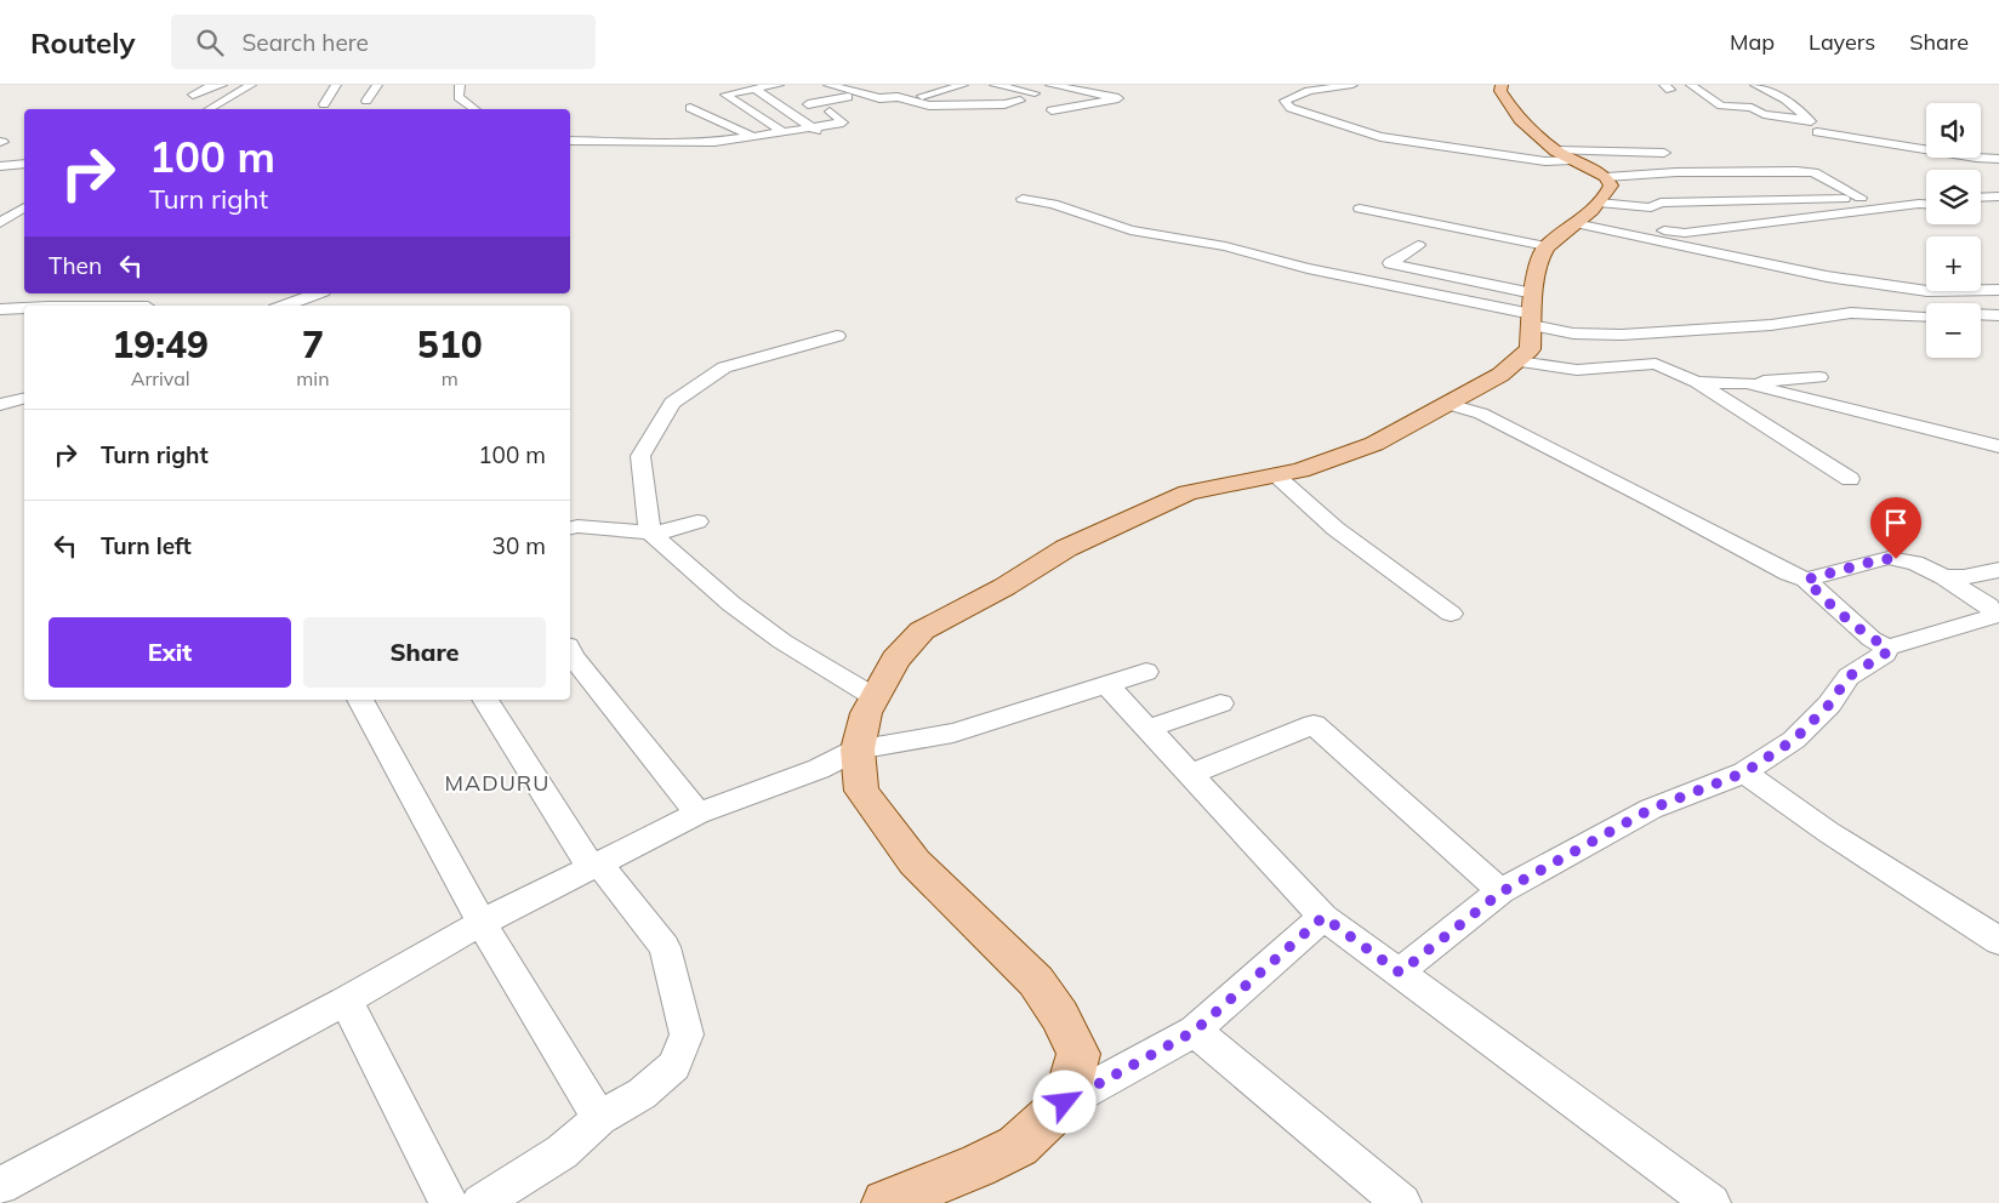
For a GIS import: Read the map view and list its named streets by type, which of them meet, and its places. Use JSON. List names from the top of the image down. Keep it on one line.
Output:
{"districts":["MADURU"],"page":{"header":"Routely","search":"Search here","nav":["Map","Layers","Share"],"map_buttons":["+","−"],"turn":["100 m","Turn right"],"then":"Then","eta":["19:49","Arrival","7","min","510","m"],"list":[{"name":"Turn right","value":"100 m"},{"name":"Turn left","value":"30 m"}],"buttons":["Exit","Share"]}}
